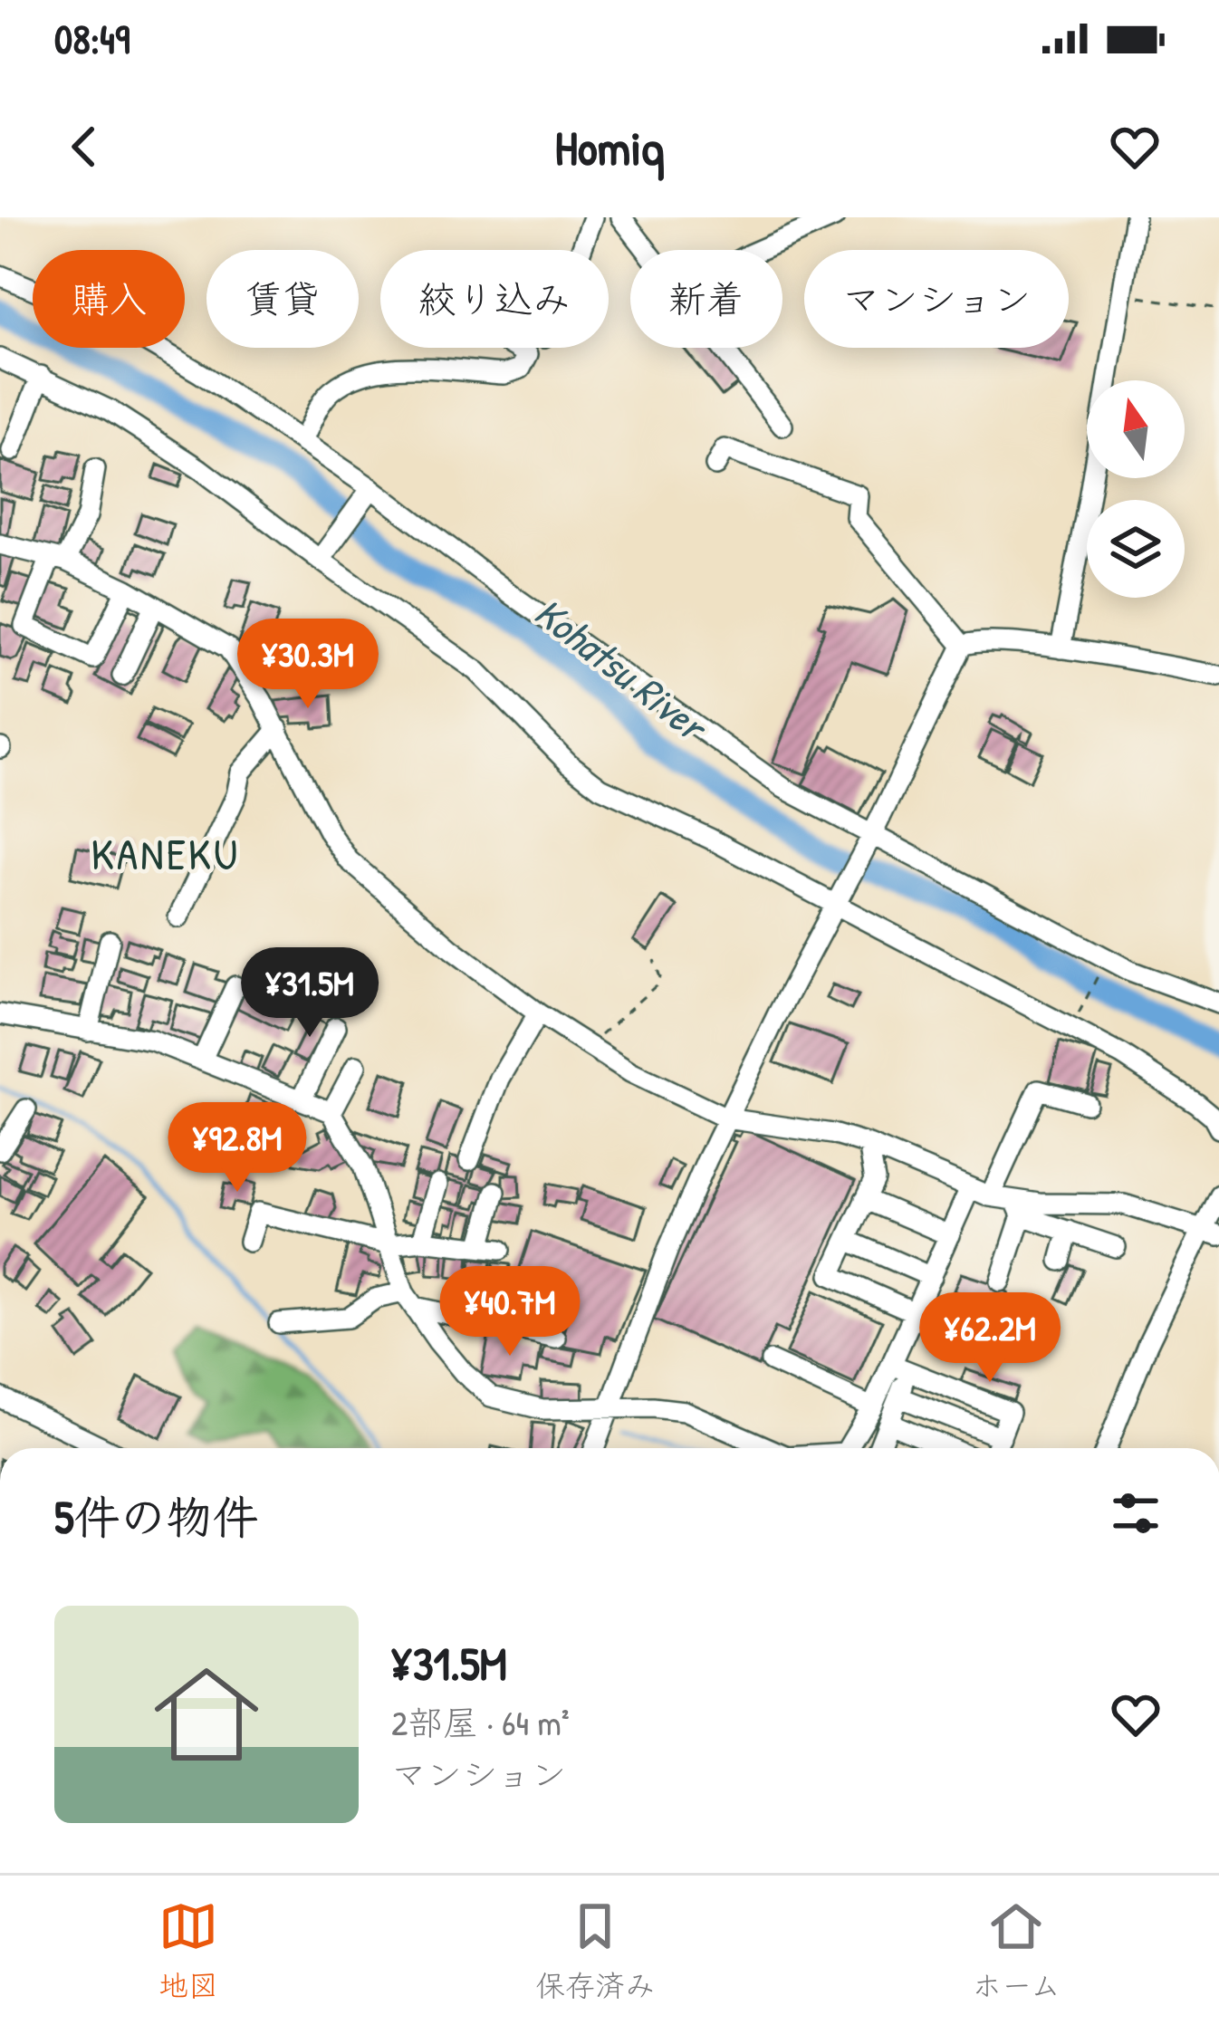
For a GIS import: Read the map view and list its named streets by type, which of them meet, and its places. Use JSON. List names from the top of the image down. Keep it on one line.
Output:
{"districts":["KANEKU"],"water":["Kohatsu River"],"north":"top","page":{"status":"08:49","header":"Homiq","chip":["購入","賃貸","絞り込み","新着","マンション"],"price":["¥30.3M","¥31.5M","¥92.8M","¥40.7M","¥62.2M"],"heading":"5件の物件","list":[{"name":"¥31.5M","note":"2部屋 · 64 m² · マンション"}],"tabs":["地図","保存済み","ホーム"]}}
